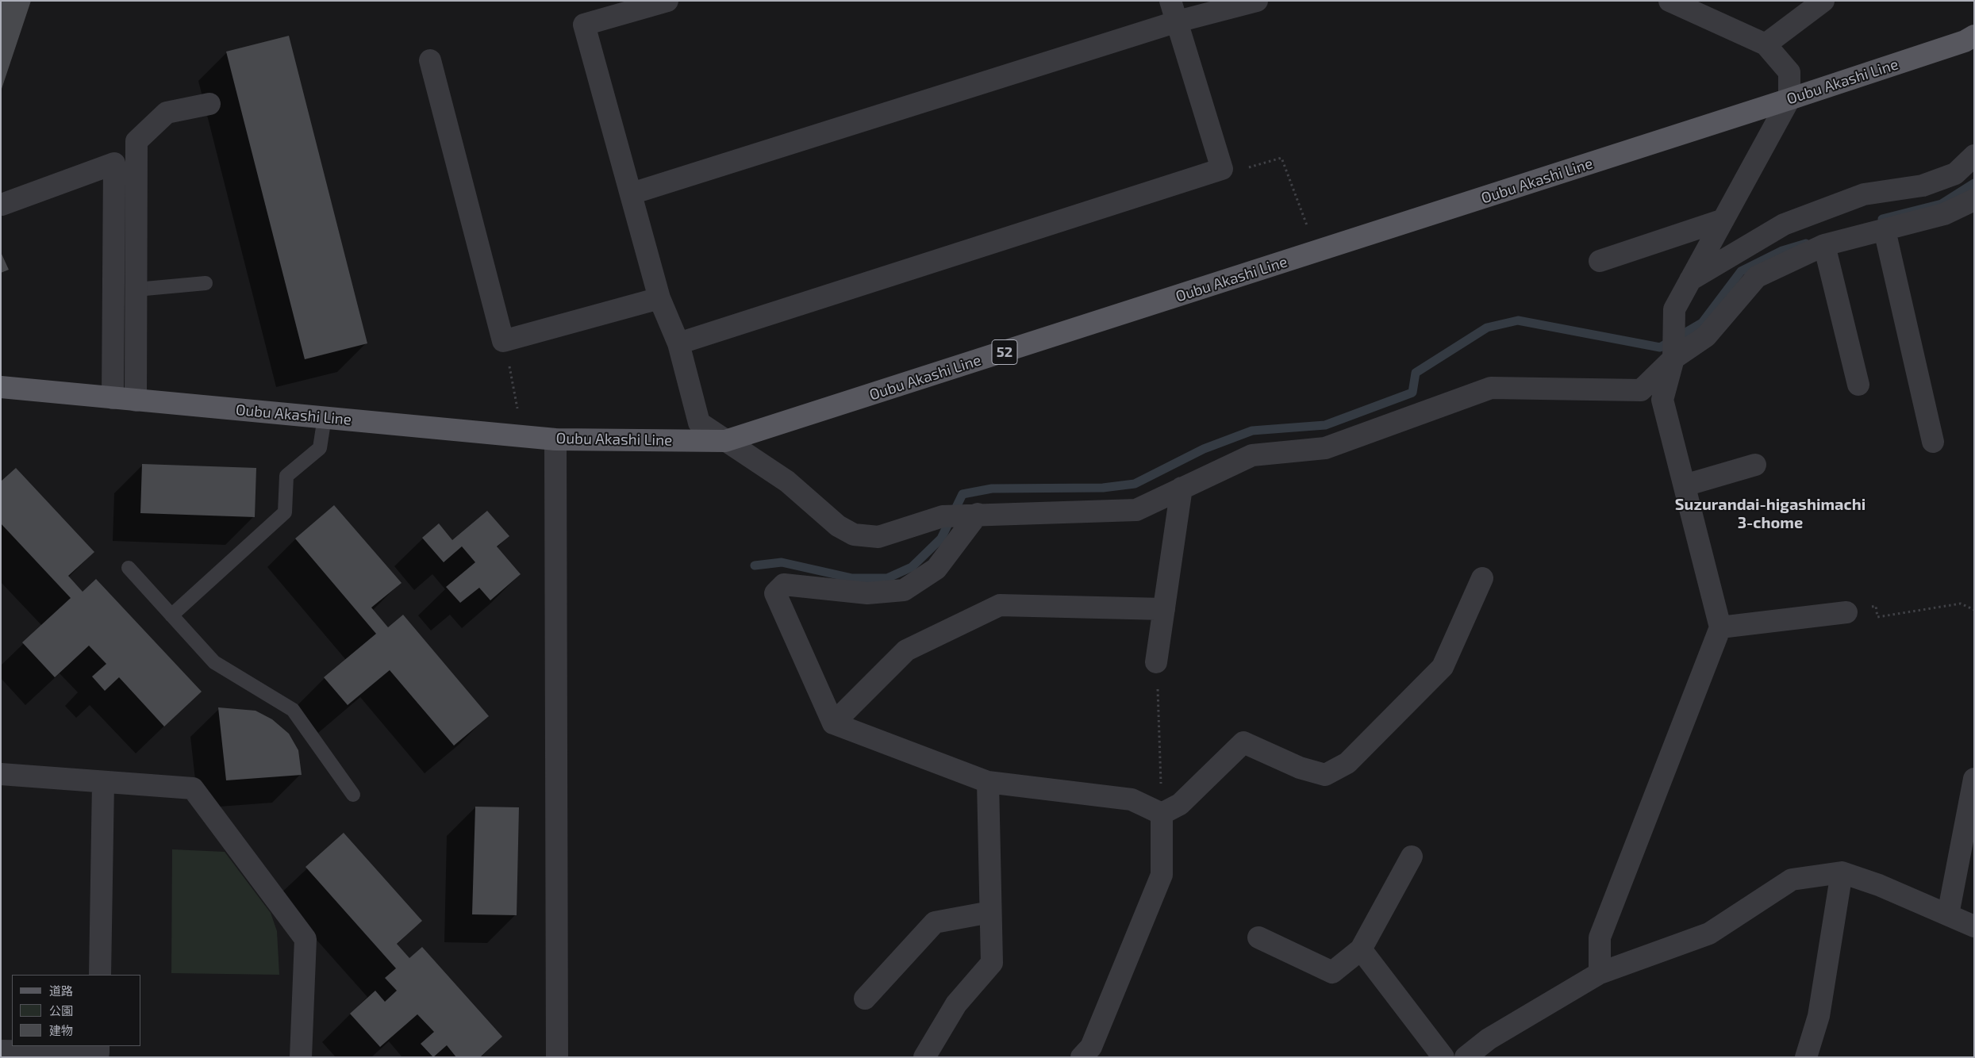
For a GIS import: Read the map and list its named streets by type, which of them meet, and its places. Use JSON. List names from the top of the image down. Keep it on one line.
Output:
{"streets":{"main road":["Oubu Akashi Line","52"]},"districts":["Suzurandai-higashimachi 3-chome"],"legend":["道路","公園","建物"]}
